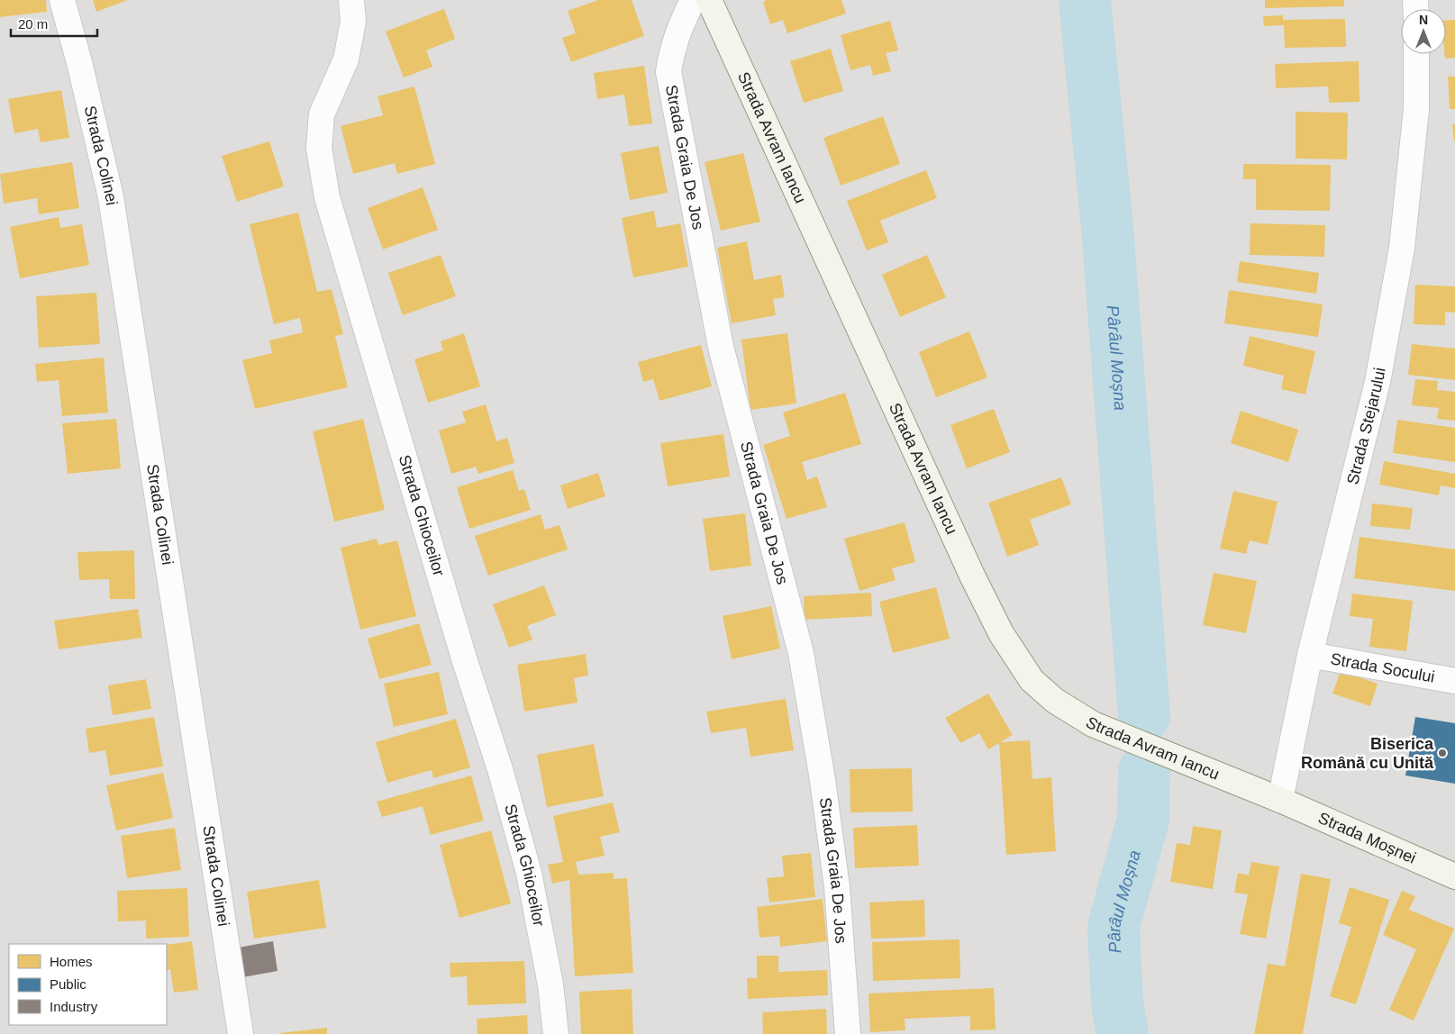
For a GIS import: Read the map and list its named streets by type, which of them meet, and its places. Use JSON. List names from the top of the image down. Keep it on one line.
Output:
{"streets":{"main road":["Strada Avram Iancu","Strada Moșnei"],"street":["Strada Colinei","Strada Graia De Jos","Strada Stejarului","Strada Ghioceilor","Strada Socului"]},"crossings":[["Strada Avram Iancu","Strada Stejarului"],["Strada Avram Iancu","Strada Moșnei"],["Strada Stejarului","Strada Socului"],["Strada Stejarului","Strada Moșnei"]],"water":["Pârâul Moșna"],"places":["Biserica Română cu Unită"],"legend":["Homes","Public","Industry"],"scale_bar":"20 m","north":"top"}
